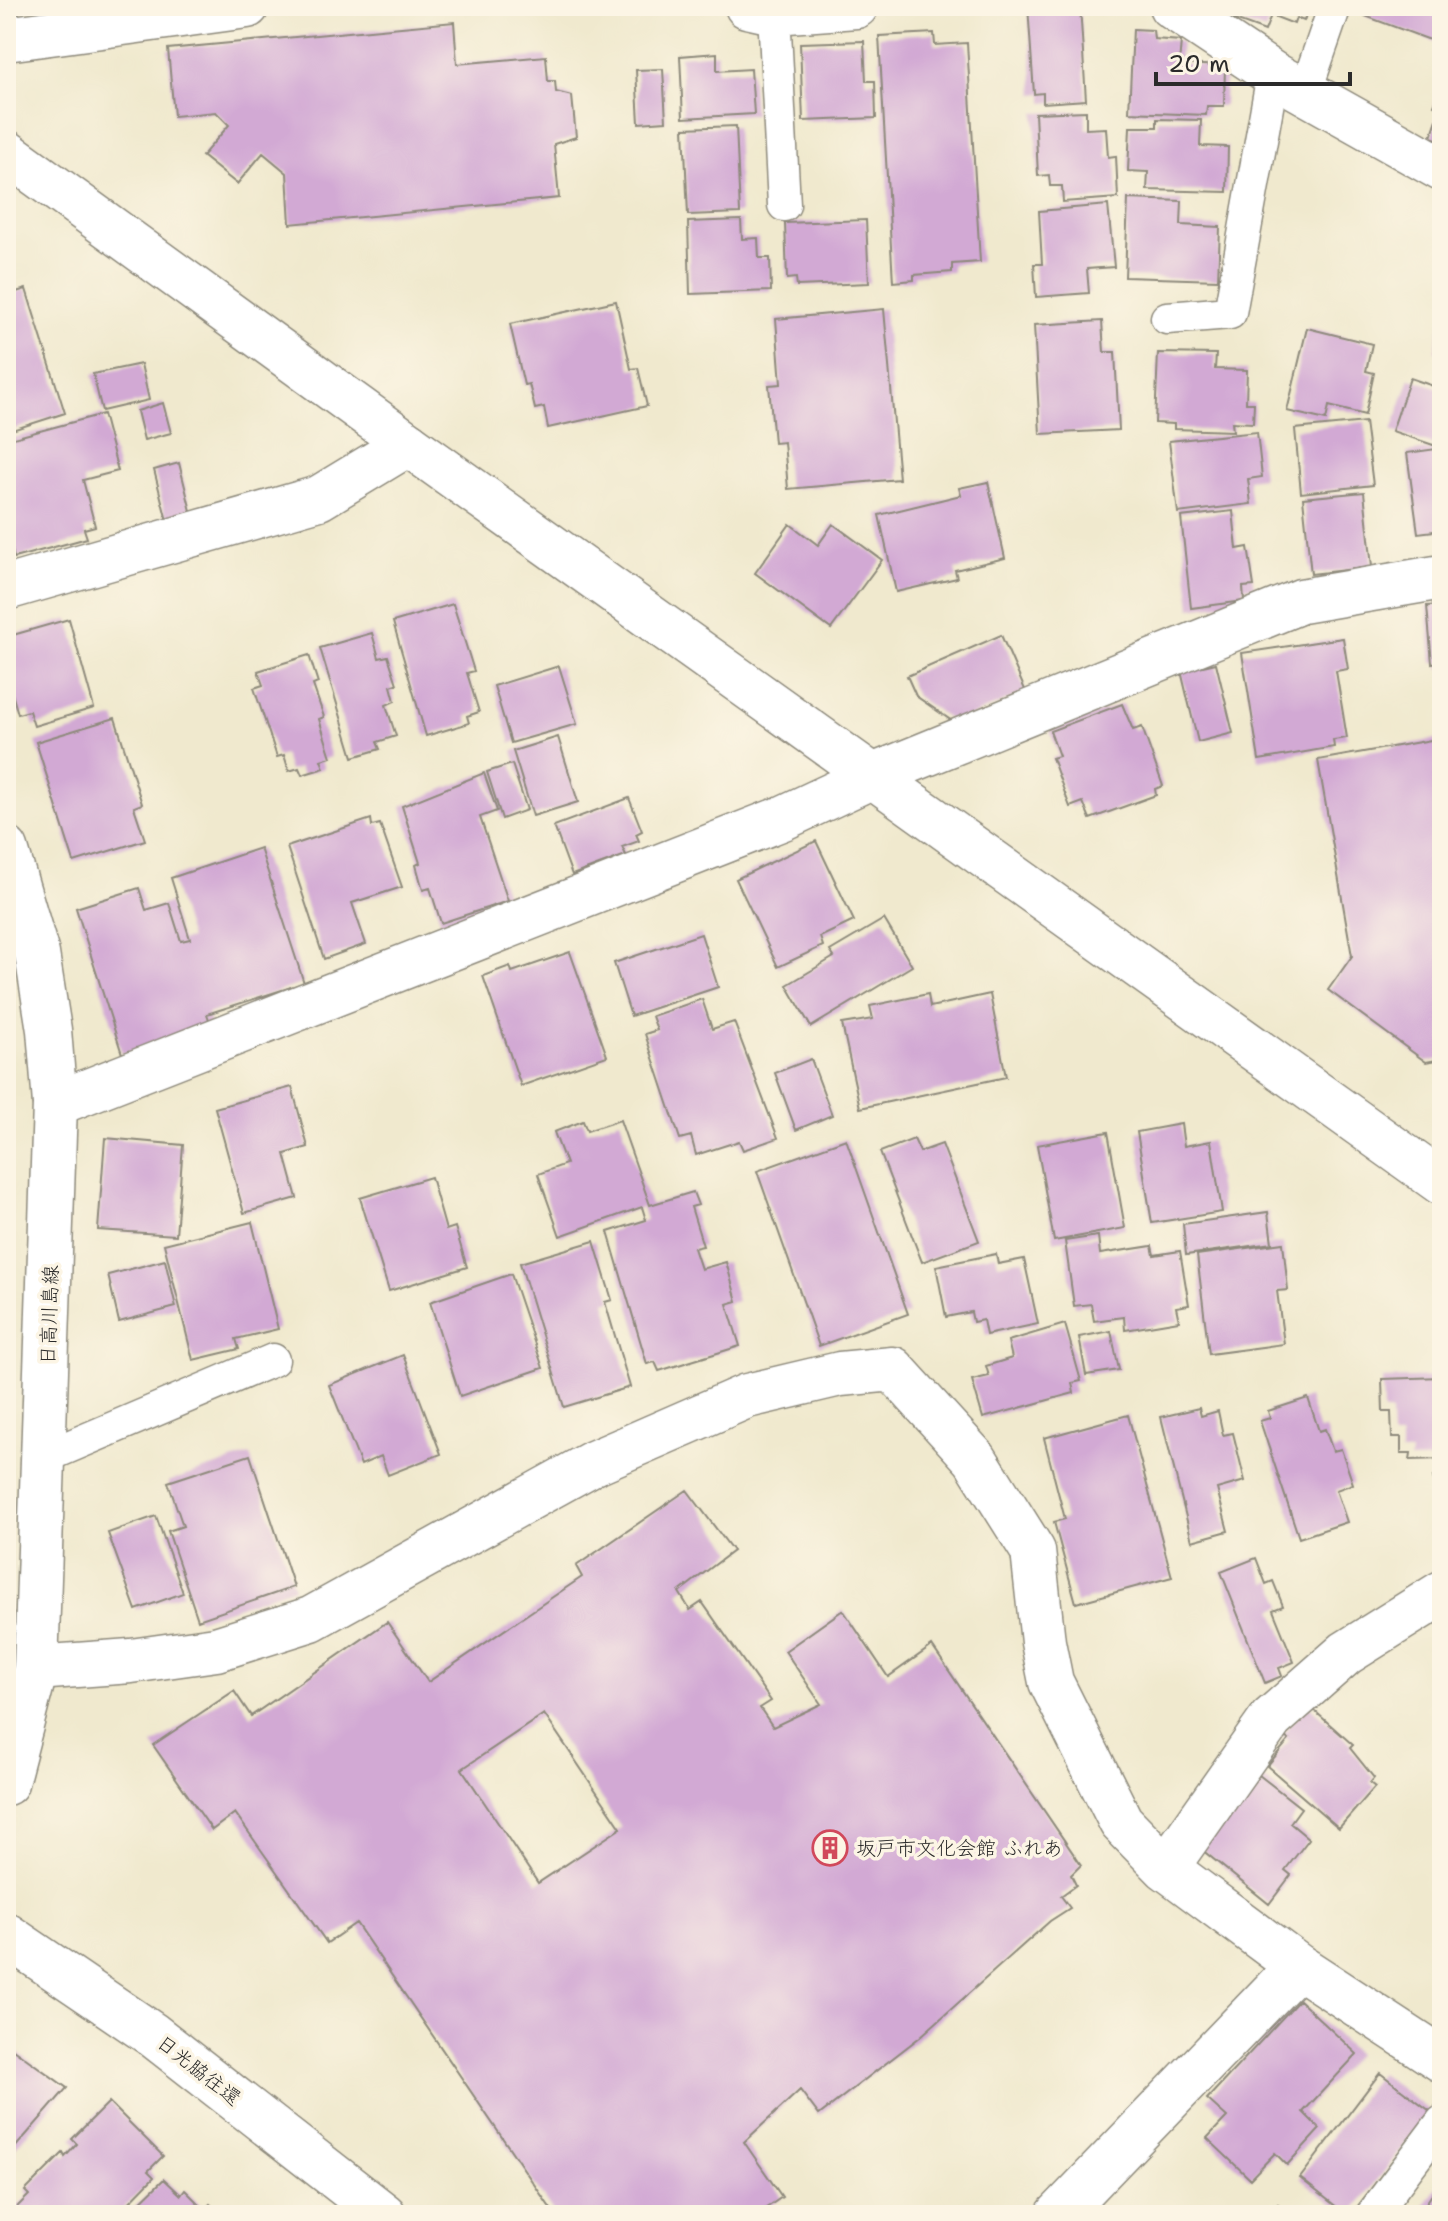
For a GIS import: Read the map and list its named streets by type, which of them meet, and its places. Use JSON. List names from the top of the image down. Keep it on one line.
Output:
{"streets":{"street":["日高川島線","日光脇往還"]},"places":{"building":["坂戸市文化会館 ふれあ"]},"scale_bar":"20 m"}
